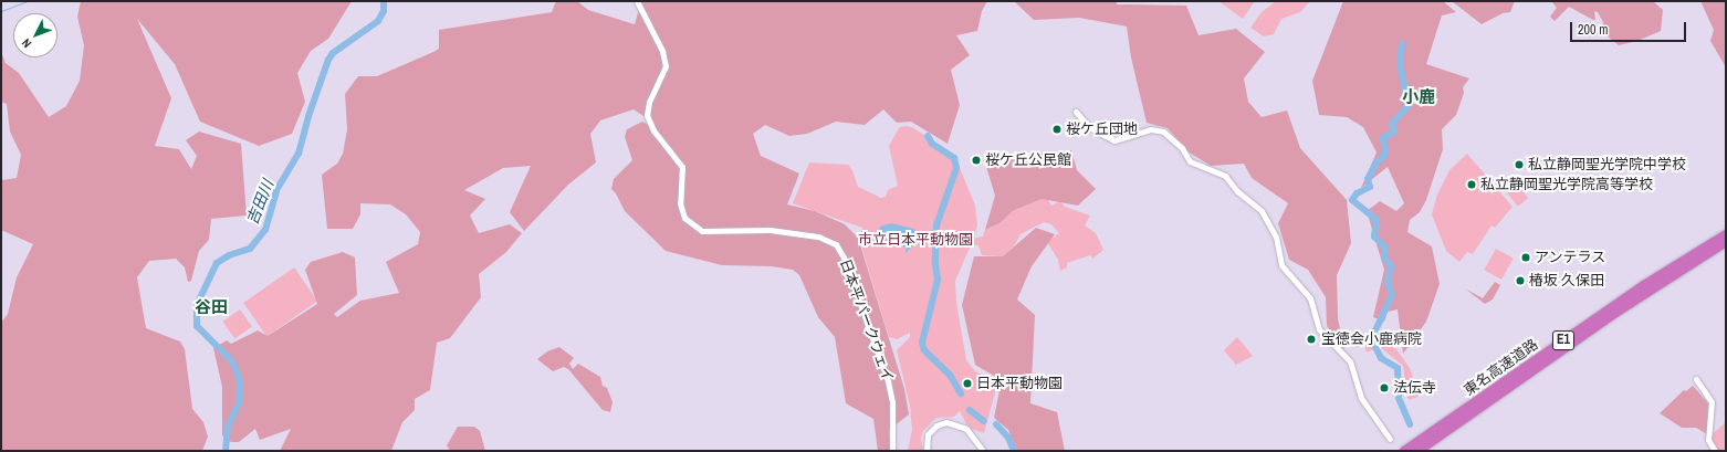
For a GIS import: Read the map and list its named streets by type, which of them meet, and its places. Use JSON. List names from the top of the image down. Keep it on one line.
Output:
{"streets":{"highway":["E1","東名高速道路"],"street":["日本平パークウェイ"]},"districts":["小鹿","谷田"],"water":["吉田川"],"parks":["市立日本平動物園"],"places":["桜ケ丘団地","桜ケ丘公民館","私立静岡聖光学院中学校","私立静岡聖光学院高等学校","アンテラス","椿坂 久保田","宝徳会小鹿病院","日本平動物園","法伝寺"],"scale_bar":"200 m","north":"bottom left"}
